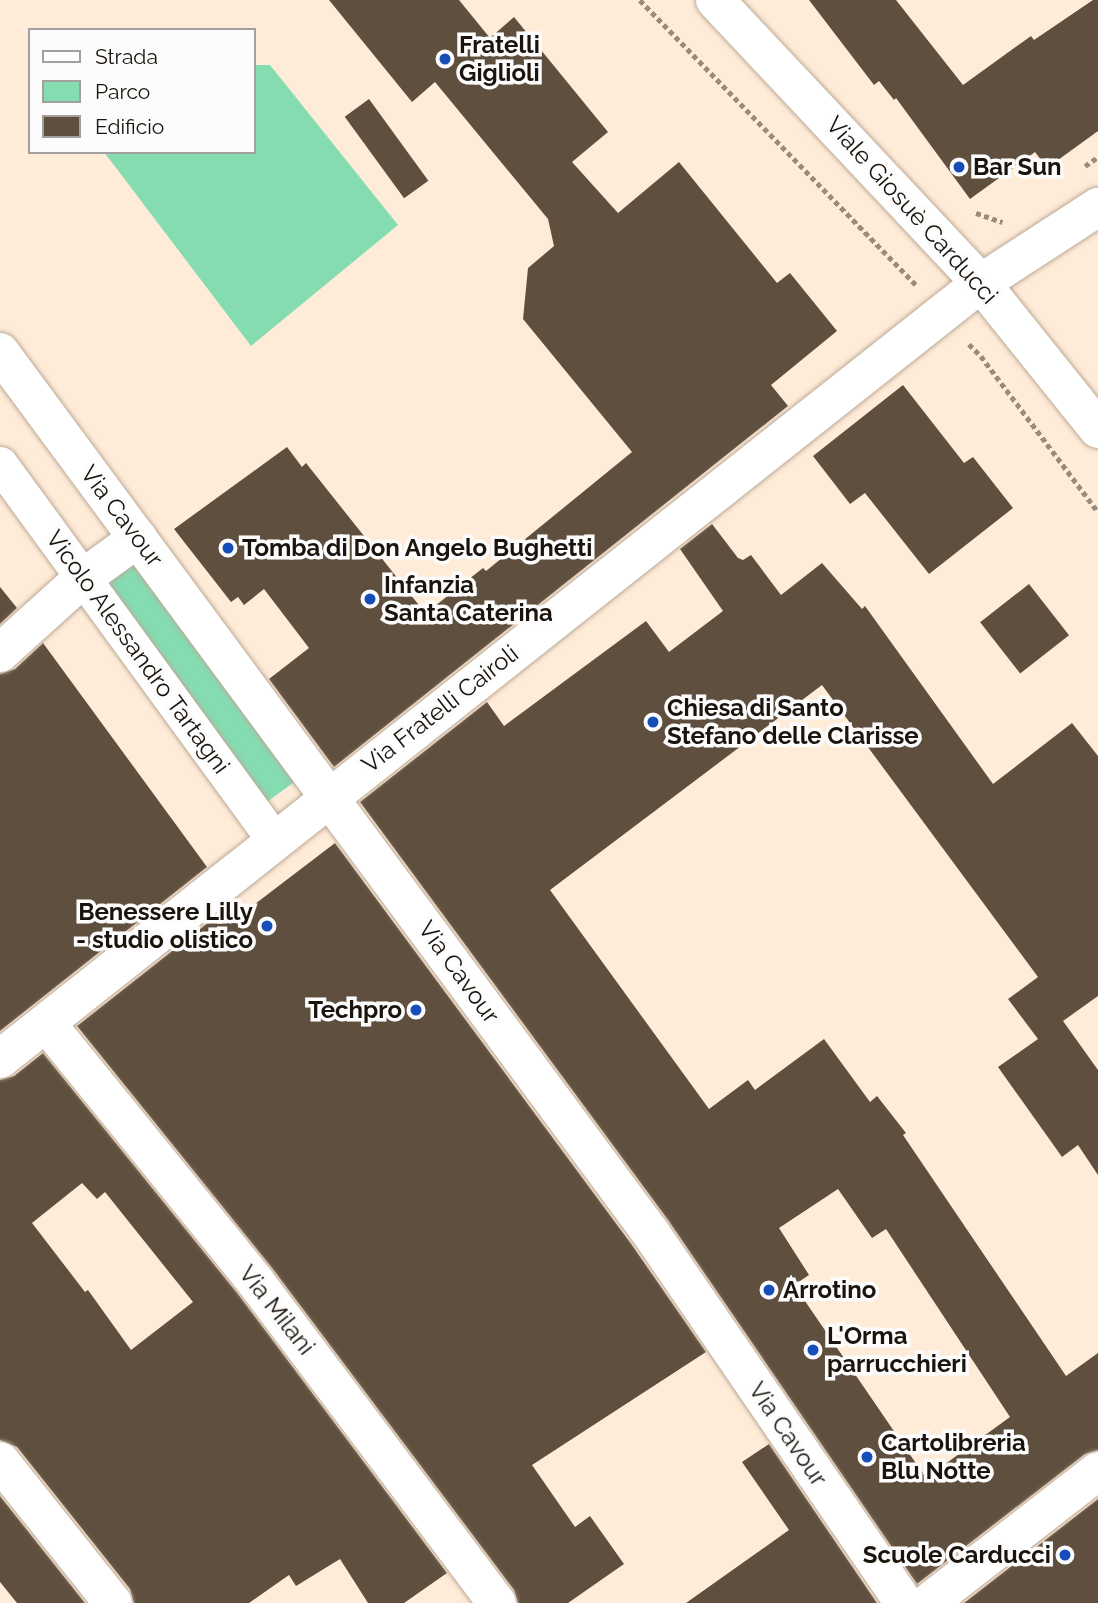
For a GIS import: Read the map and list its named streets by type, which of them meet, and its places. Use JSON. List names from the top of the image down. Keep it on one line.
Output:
{"streets":{"street":["Viale Giosuè Carducci","Via Cavour","Vicolo Alessandro Tartagni","Via Fratelli Cairoli","Via Milani"]},"crossings":[["Viale Giosuè Carducci","Via Fratelli Cairoli"],["Via Cavour","Via Fratelli Cairoli"],["Vicolo Alessandro Tartagni","Via Fratelli Cairoli"],["Via Fratelli Cairoli","Via Milani"]],"places":["Fratelli Giglioli","Bar Sun","Tomba di Don Angelo Bughetti","Infanzia Santa Caterina","Chiesa di Santo Stefano delle Clarisse","Benessere Lilly - studio olistico","Techpro","Arrotino","L'Orma parrucchieri","Cartolibreria Blu Notte","Scuole Carducci"],"legend":["Strada","Parco","Edificio"]}
